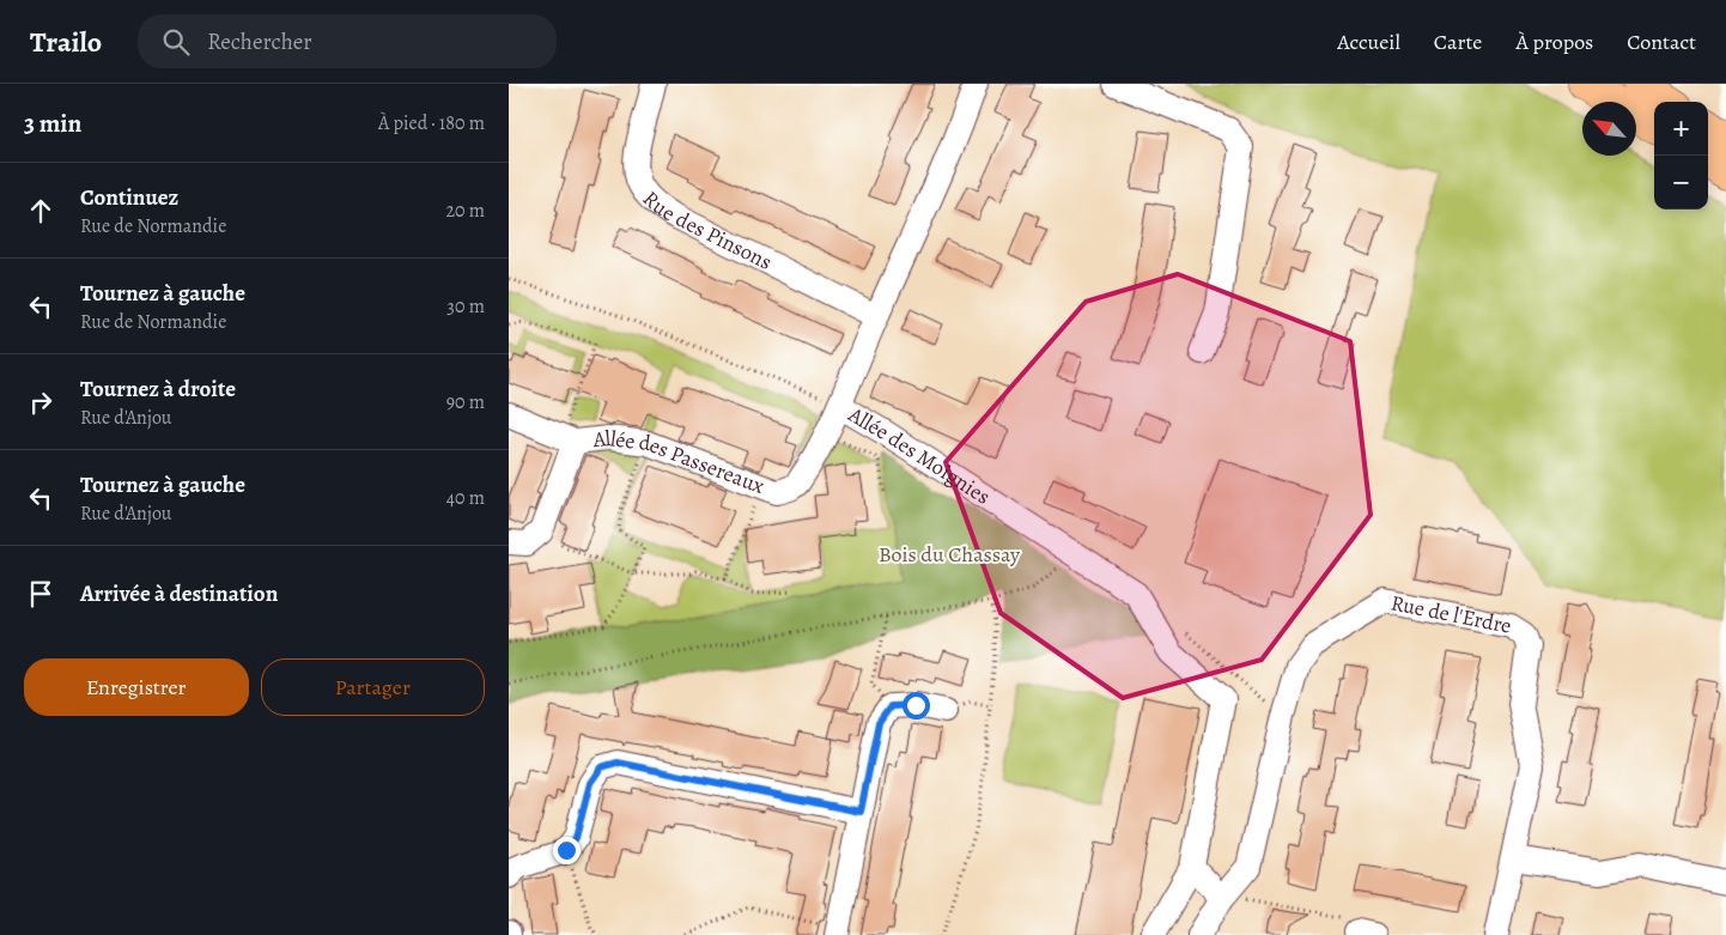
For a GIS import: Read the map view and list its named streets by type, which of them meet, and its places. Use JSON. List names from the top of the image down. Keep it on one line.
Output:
{"streets":{"street":["Rue des Pinsons","Allée des Moignies","Allée des Passereaux","Rue de l'Erdre"]},"crossings":[["Allée des Moignies","Allée des Passereaux"]],"parks":["Bois du Chassay"],"north":"top left","page":{"header":"Trailo","search":"Rechercher","nav":["Accueil","Carte","À propos","Contact"],"heading":["3 min","À pied · 180 m"],"map_buttons":["+","−"],"list":[["Continuez","Rue de Normandie","20 m"],["Tournez à gauche","Rue de Normandie","30 m"],["Tournez à droite","Rue d'Anjou","90 m"],["Tournez à gauche","Rue d'Anjou","40 m"],"Arrivée à destination"],"buttons":["Enregistrer","Partager"]}}
